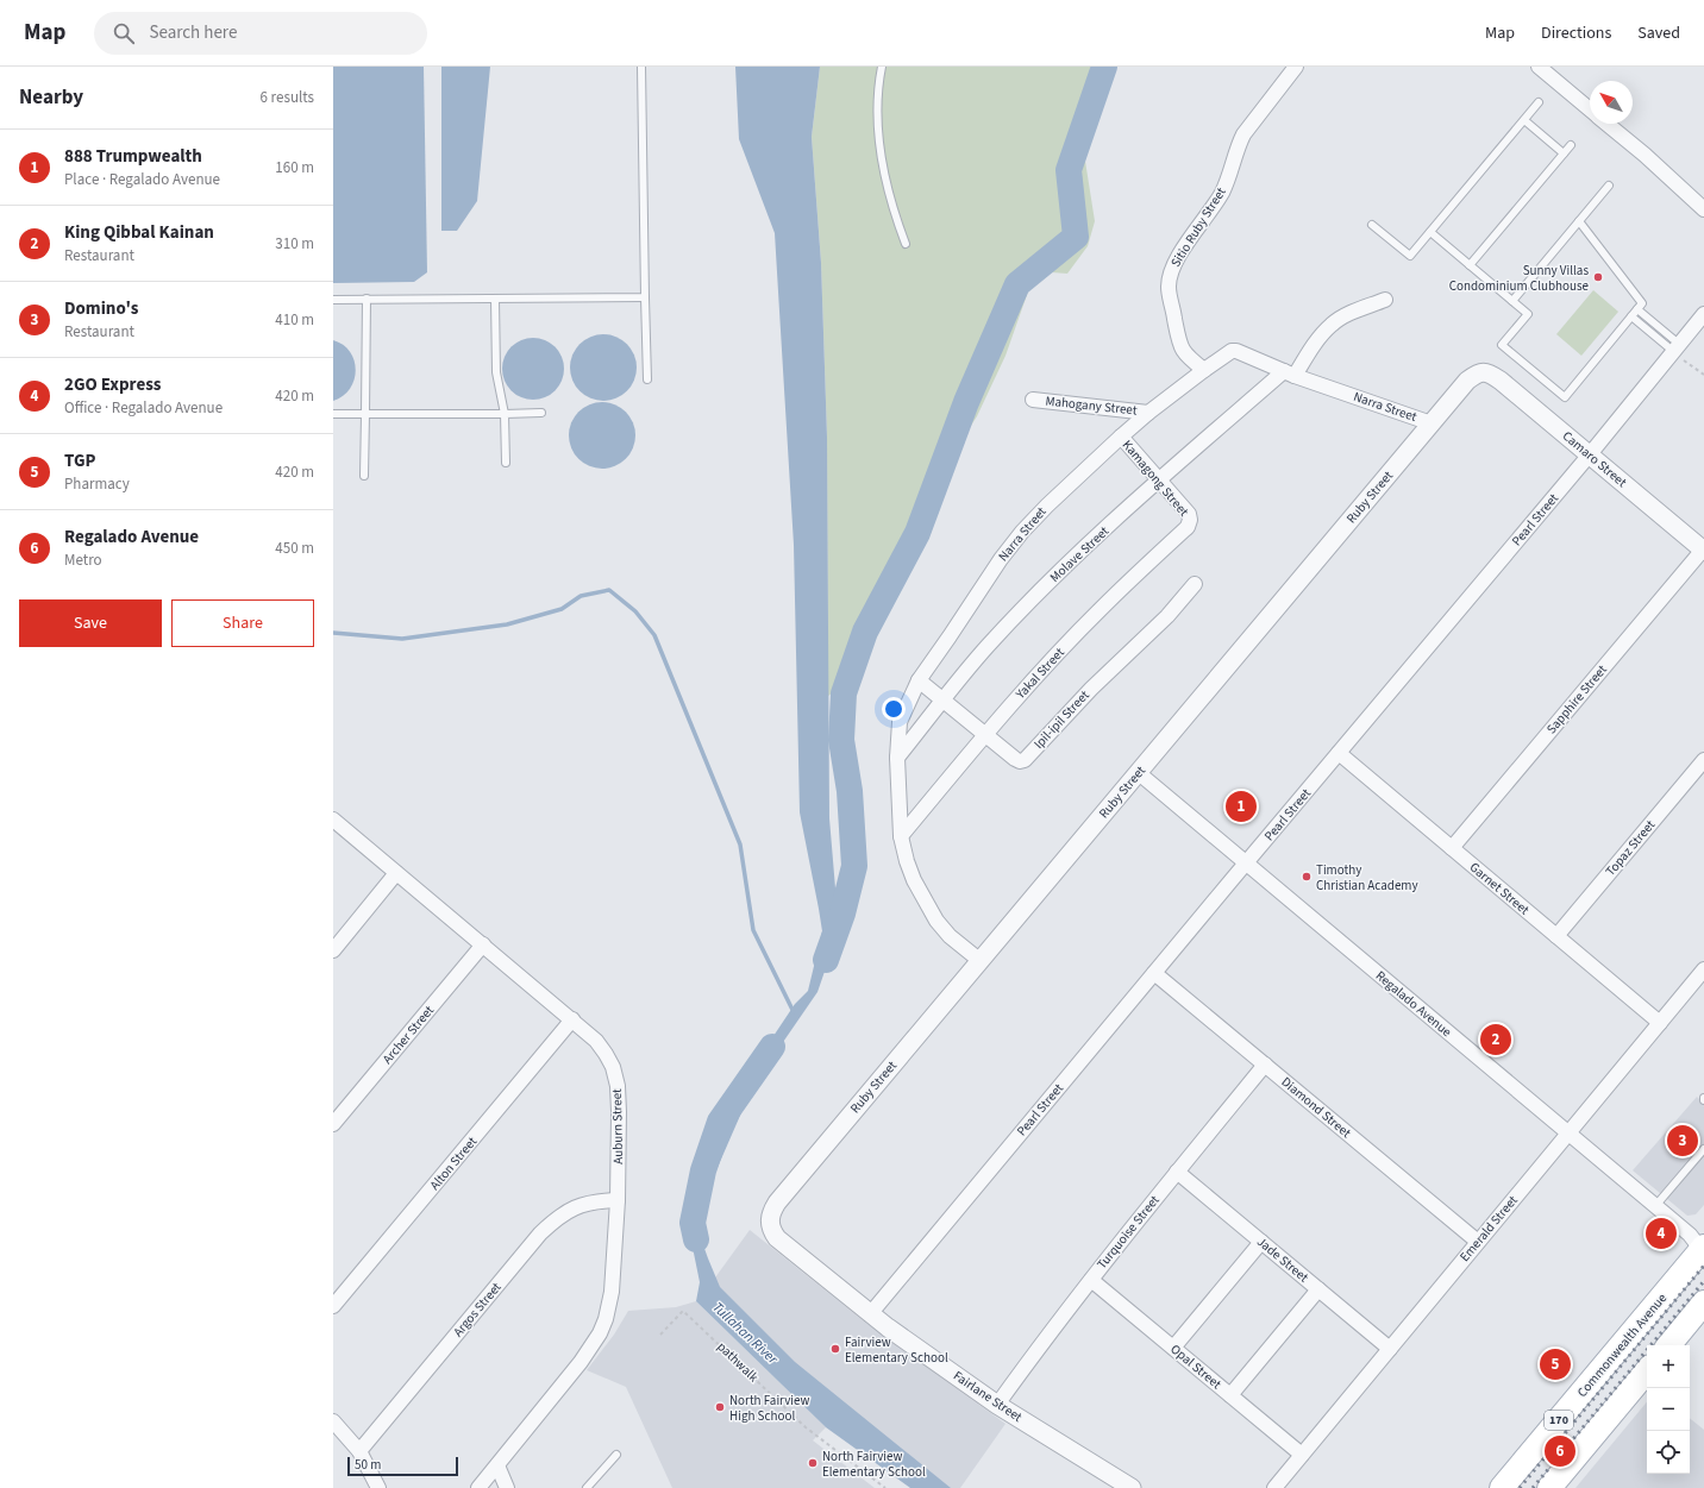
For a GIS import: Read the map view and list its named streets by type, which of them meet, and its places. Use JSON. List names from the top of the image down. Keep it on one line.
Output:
{"streets":{"main road":["Commonwealth Avenue","170"],"street":["Sitio Ruby Street","Mahogany Street","Narra Street","Camaro Street","Kamagong Street","Ruby Street","Pearl Street","Molave Street","Yakal Street","Sapphire Street","Ipil-ipil Street","Topaz Street","Garnet Street","Regalado Avenue","Archer Street","Diamond Street","Auburn Street","Alton Street","Emerald Street","Turquoise Street","Jade Street","Argos Street","Opal Street","Fairlane Street"],"path":["pathwalk"]},"crossings":[["Sitio Ruby Street","Narra Street"],["Mahogany Street","Narra Street"],["Narra Street","Kamagong Street"],["Narra Street","Ruby Street"],["Narra Street","Molave Street"],["Narra Street","Yakal Street"],["Narra Street","Ipil-ipil Street"],["Camaro Street","Ruby Street"],["Camaro Street","Pearl Street"],["Camaro Street","Sapphire Street"],["Kamagong Street","Molave Street"],["Kamagong Street","Yakal Street"],["Ruby Street","Regalado Avenue"],["Ruby Street","Fairlane Street"],["Pearl Street","Garnet Street"],["Pearl Street","Regalado Avenue"],["Pearl Street","Diamond Street"],["Pearl Street","Fairlane Street"],["Molave Street","Ipil-ipil Street"],["Yakal Street","Ipil-ipil Street"],["Sapphire Street","Garnet Street"],["Topaz Street","Garnet Street"],["Garnet Street","Emerald Street"],["Regalado Avenue","Emerald Street"],["Regalado Avenue","Commonwealth Avenue"],["Archer Street","Auburn Street"],["Diamond Street","Emerald Street"],["Diamond Street","Turquoise Street"],["Auburn Street","Alton Street"],["Auburn Street","Argos Street"],["Emerald Street","Jade Street"],["Emerald Street","Opal Street"],["Turquoise Street","Jade Street"],["Turquoise Street","Opal Street"],["Turquoise Street","Fairlane Street"]],"water":["Tullahan River"],"places":["Sunny Villas Condominium Clubhouse","Timothy Christian Academy","Fairview Elementary School","North Fairview High School","North Fairview Elementary School"],"scale_bar":"50 m","north":"top left","page":{"header":"Map","search":"Search here","nav":["Map","Directions","Saved"],"heading":["Nearby","6 results"],"list":[{"mark":"1","name":"888 Trumpwealth","note":"Place · Regalado Avenue","value":"160 m"},{"mark":"2","name":"King Qibbal Kainan","note":"Restaurant","value":"310 m"},{"mark":"3","name":"Domino's","note":"Restaurant","value":"410 m"},{"mark":"4","name":"2GO Express","note":"Office · Regalado Avenue","value":"420 m"},{"mark":"5","name":"TGP","note":"Pharmacy","value":"420 m"},{"mark":"6","name":"Regalado Avenue","note":"Metro","value":"450 m"}],"buttons":["Save","Share"],"pins":["1","2","3","4","5","6"],"map_buttons":["+","−"],"scale":"50 m"}}
